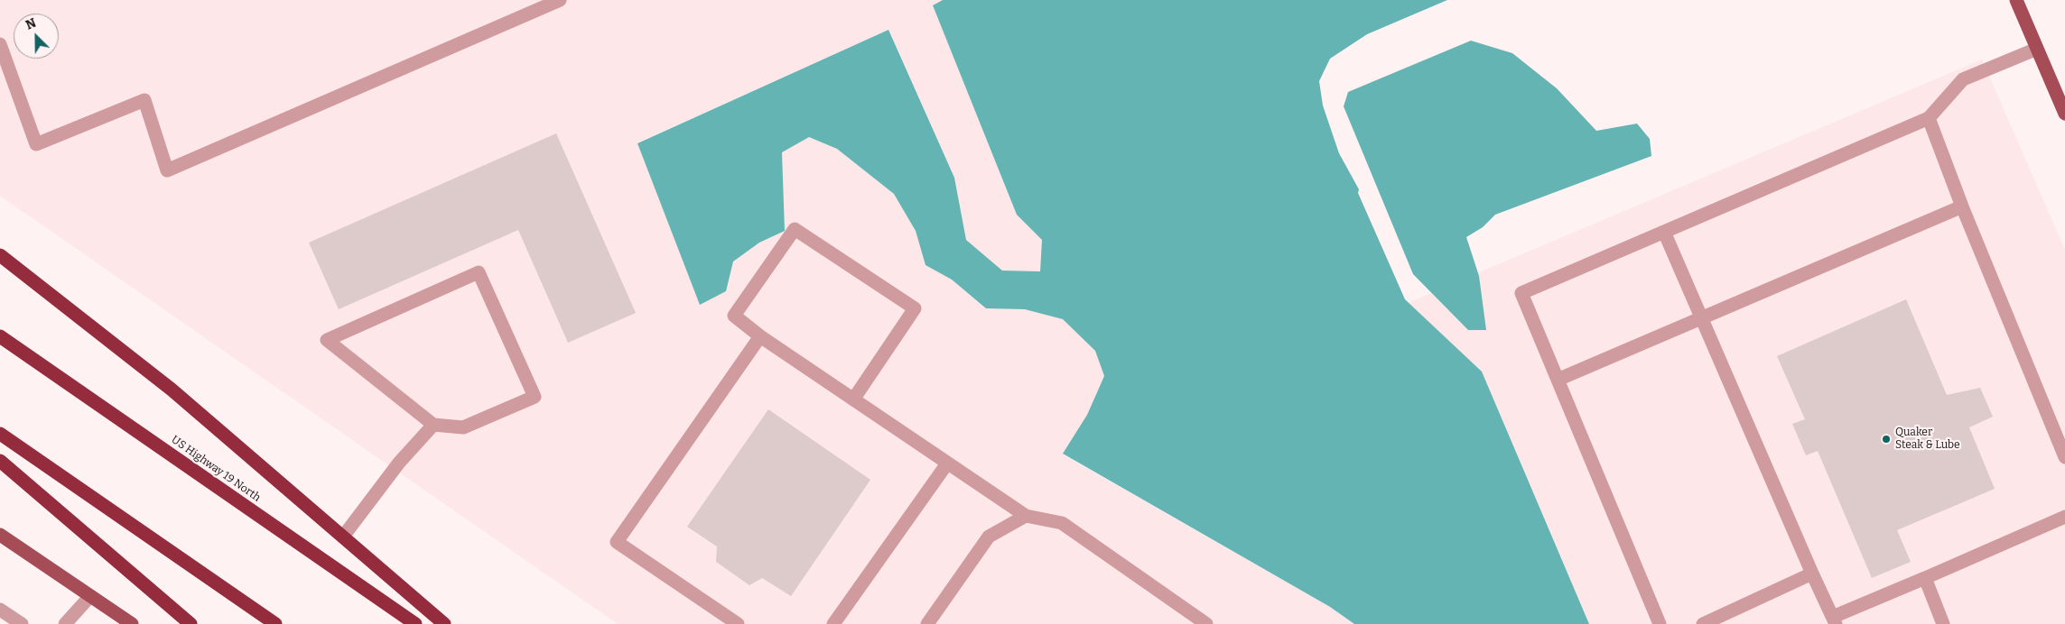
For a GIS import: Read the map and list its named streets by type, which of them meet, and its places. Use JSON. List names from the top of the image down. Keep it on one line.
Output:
{"streets":{"highway":["US Highway 19 North"]},"places":["Quaker Steak & Lube"],"north":"top left"}
